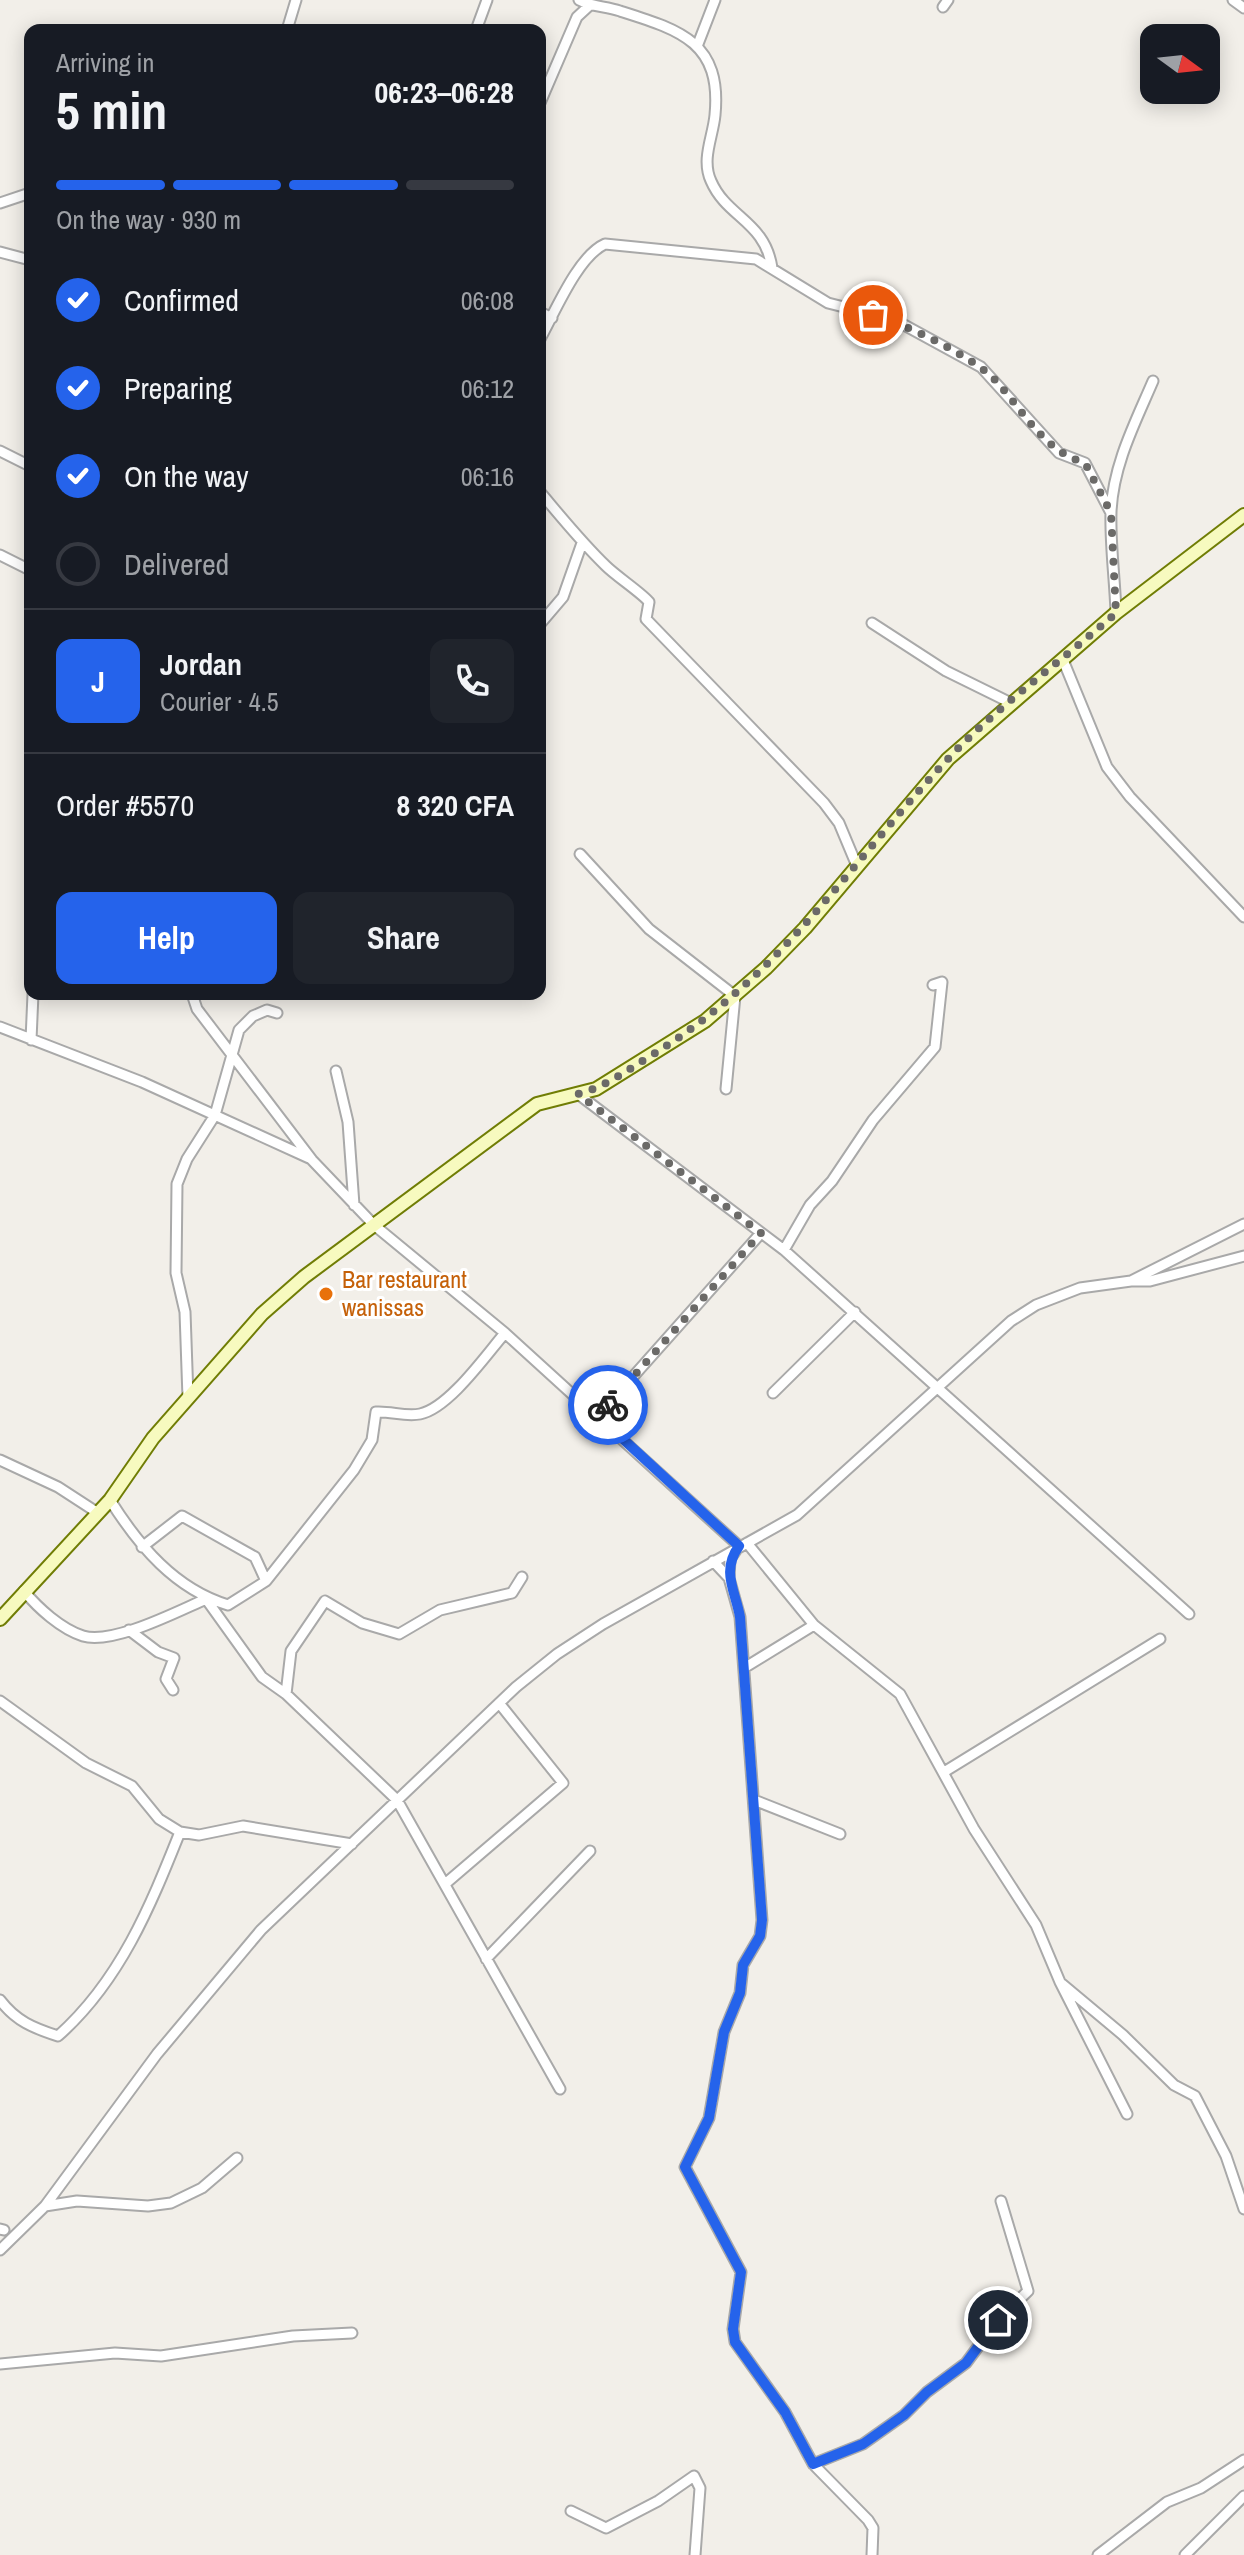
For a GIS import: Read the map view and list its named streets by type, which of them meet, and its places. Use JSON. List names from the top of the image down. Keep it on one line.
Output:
{"places":["Bar restaurant wanissas"],"north":"right","page":{"heading":["5 min","Arriving in","06:23–06:28"],"panel":["Jordan","Courier · 4.5","Order #5570","8 320 CFA"],"bar":"On the way · 930 m","list":[["Confirmed","06:08"],["Preparing","06:12"],["On the way","06:16"],"Delivered"],"round":"J","buttons":["Help","Share"]}}
